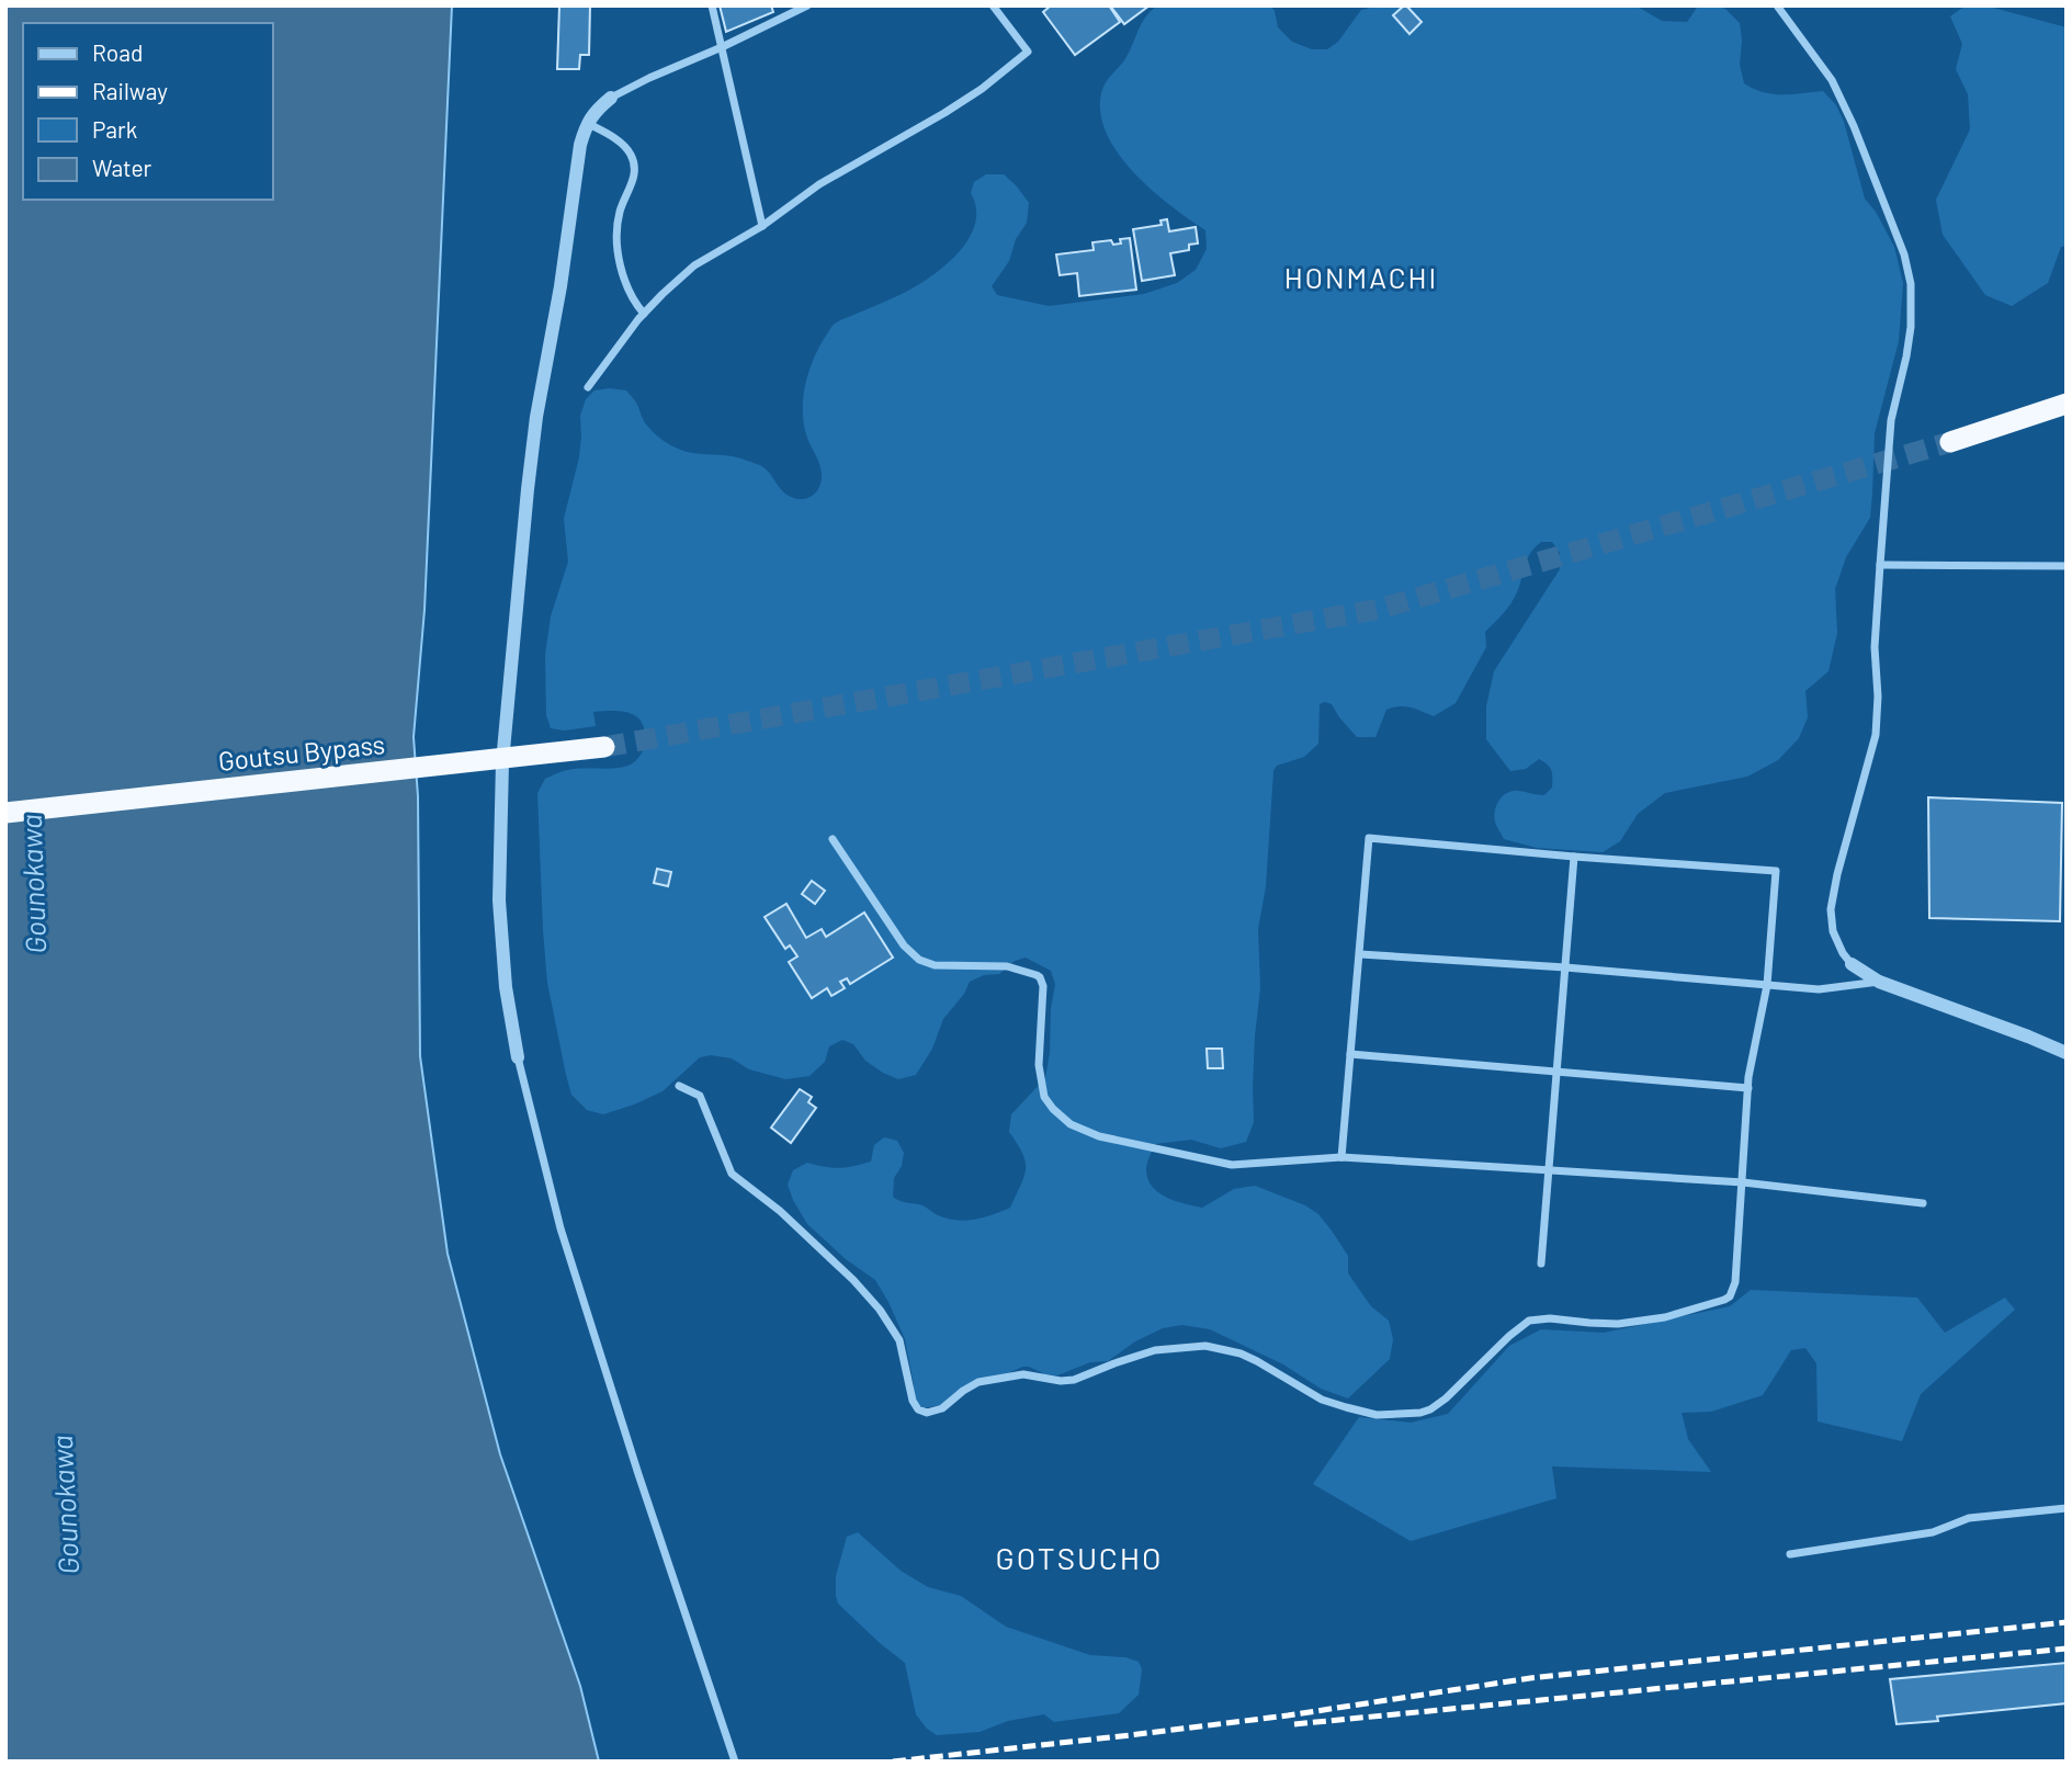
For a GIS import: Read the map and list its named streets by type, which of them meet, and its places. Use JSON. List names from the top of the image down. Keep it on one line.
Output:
{"streets":{"highway":["Goutsu Bypass"]},"districts":["HONMACHI","GOTSUCHO"],"water":["Gounokawa"],"legend":["Road","Railway","Park","Water"]}
